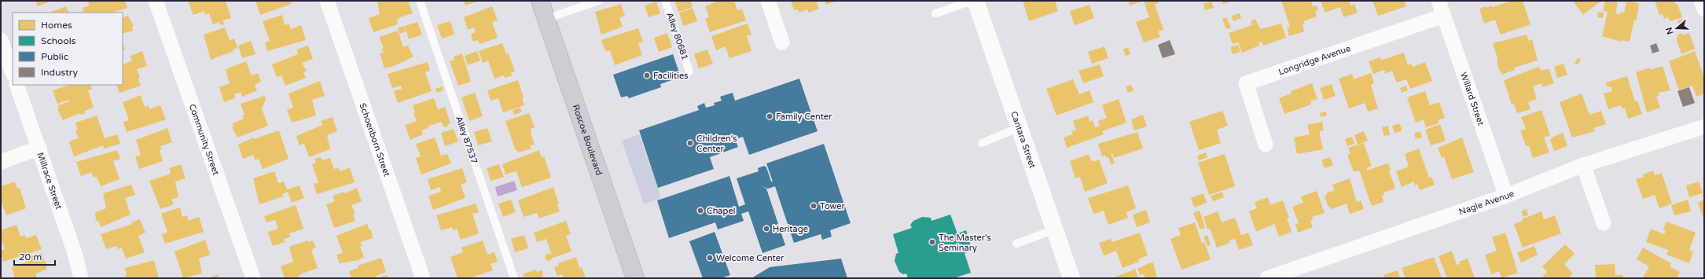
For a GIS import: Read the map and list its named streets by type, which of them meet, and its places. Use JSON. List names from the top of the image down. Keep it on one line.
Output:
{"streets":{"main road":["Roscoe Boulevard"],"street":["Longridge Avenue","Willard Street","Community Street","Schoenborn Street","Cantara Street","Millrace Street","Nagle Avenue"],"lane":["Alley 80681","Alley 87537"]},"crossings":[["Longridge Avenue","Willard Street"],["Willard Street","Nagle Avenue"]],"places":["Facilities","Family Center","Children's Center","Tower","Chapel","Heritage","The Master's Seminary","Welcome Center"],"legend":["Homes","Schools","Public","Industry"],"scale_bar":"20 m","north":"left"}
